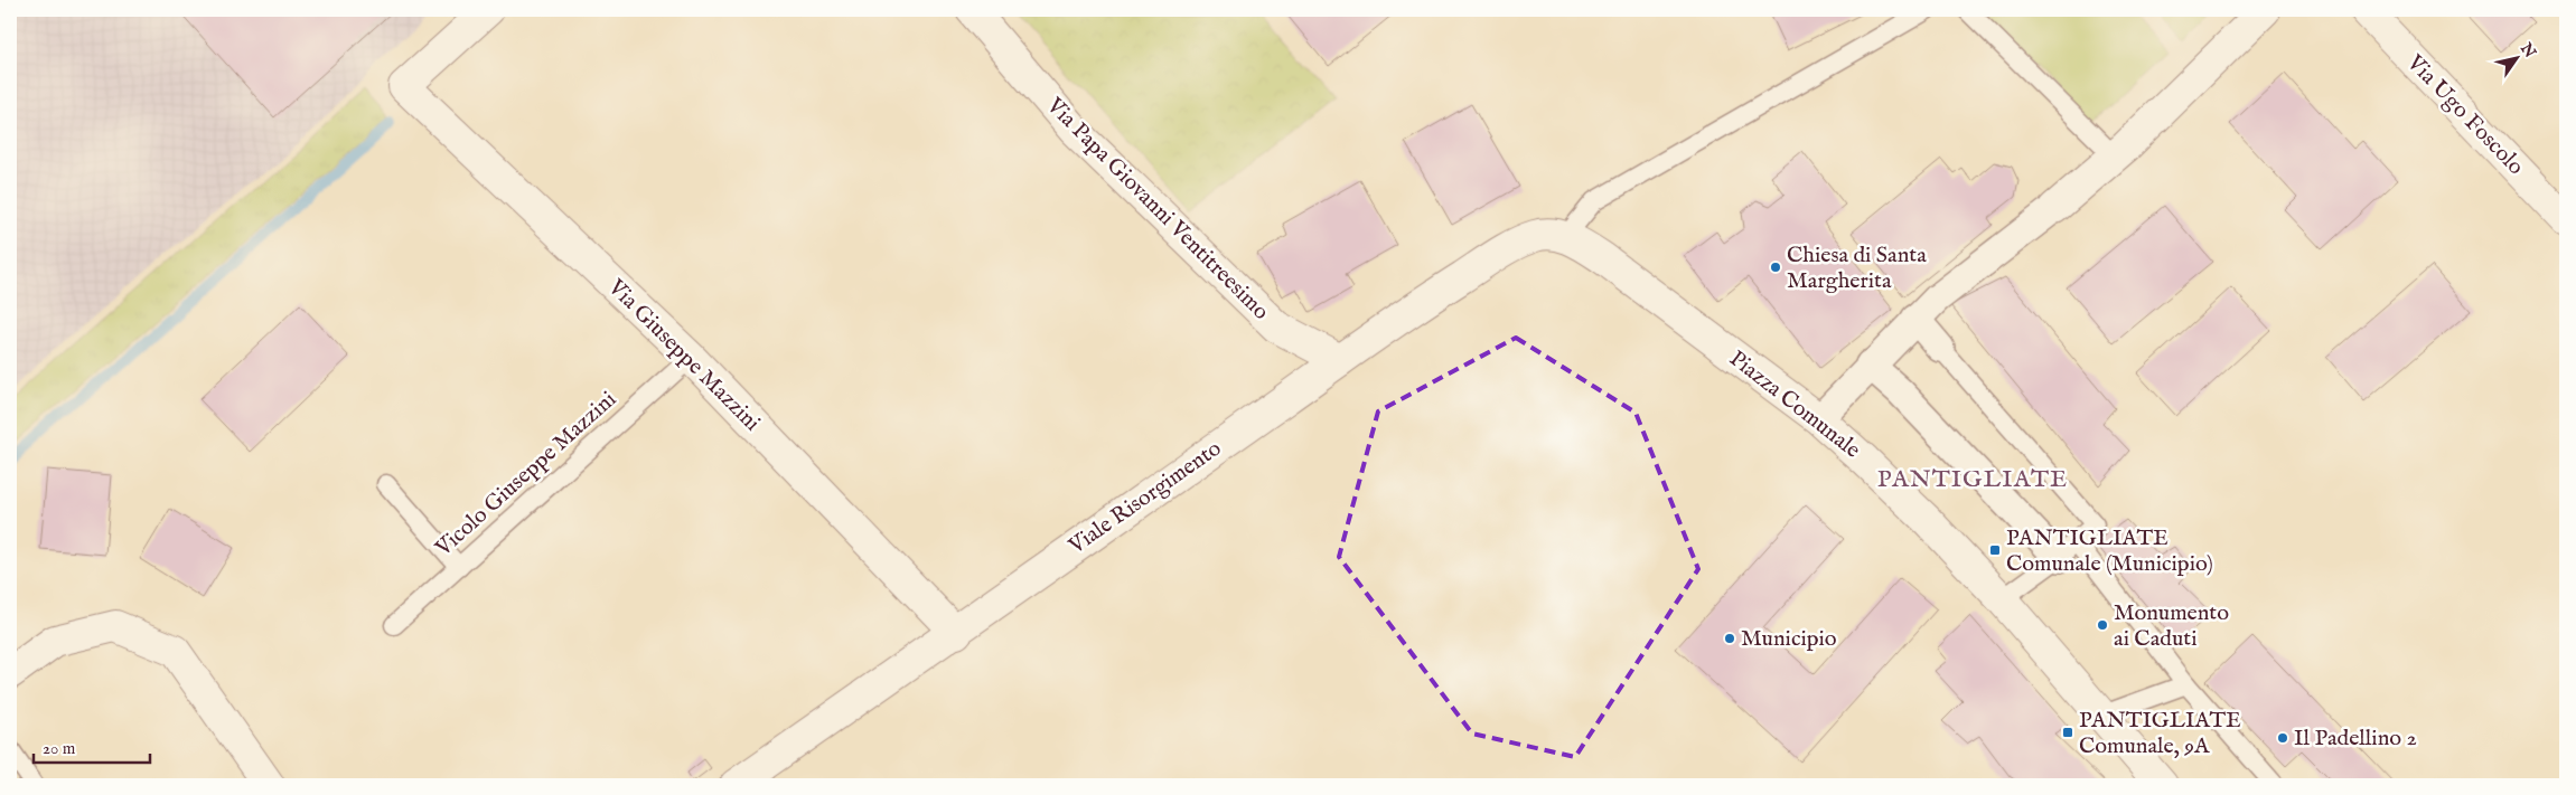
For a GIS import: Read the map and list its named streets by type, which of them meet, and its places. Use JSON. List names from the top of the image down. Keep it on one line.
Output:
{"streets":{"street":["Via Ugo Foscolo","Via Papa Giovanni Ventitreesimo","Via Giuseppe Mazzini","Piazza Comunale","Viale Risorgimento"],"lane":["Vicolo Giuseppe Mazzini"]},"crossings":[["Via Papa Giovanni Ventitreesimo","Viale Risorgimento"],["Via Giuseppe Mazzini","Vicolo Giuseppe Mazzini"],["Via Giuseppe Mazzini","Viale Risorgimento"],["Piazza Comunale","Viale Risorgimento"]],"districts":["PANTIGLIATE"],"places":{"other":["Chiesa di Santa Margherita","Monumento ai Caduti","Municipio","Il Padellino 2"],"transit":["PANTIGLIATE Comunale (Municipio)","PANTIGLIATE Comunale, 9A"]},"scale_bar":"20 m","north":"top right"}
